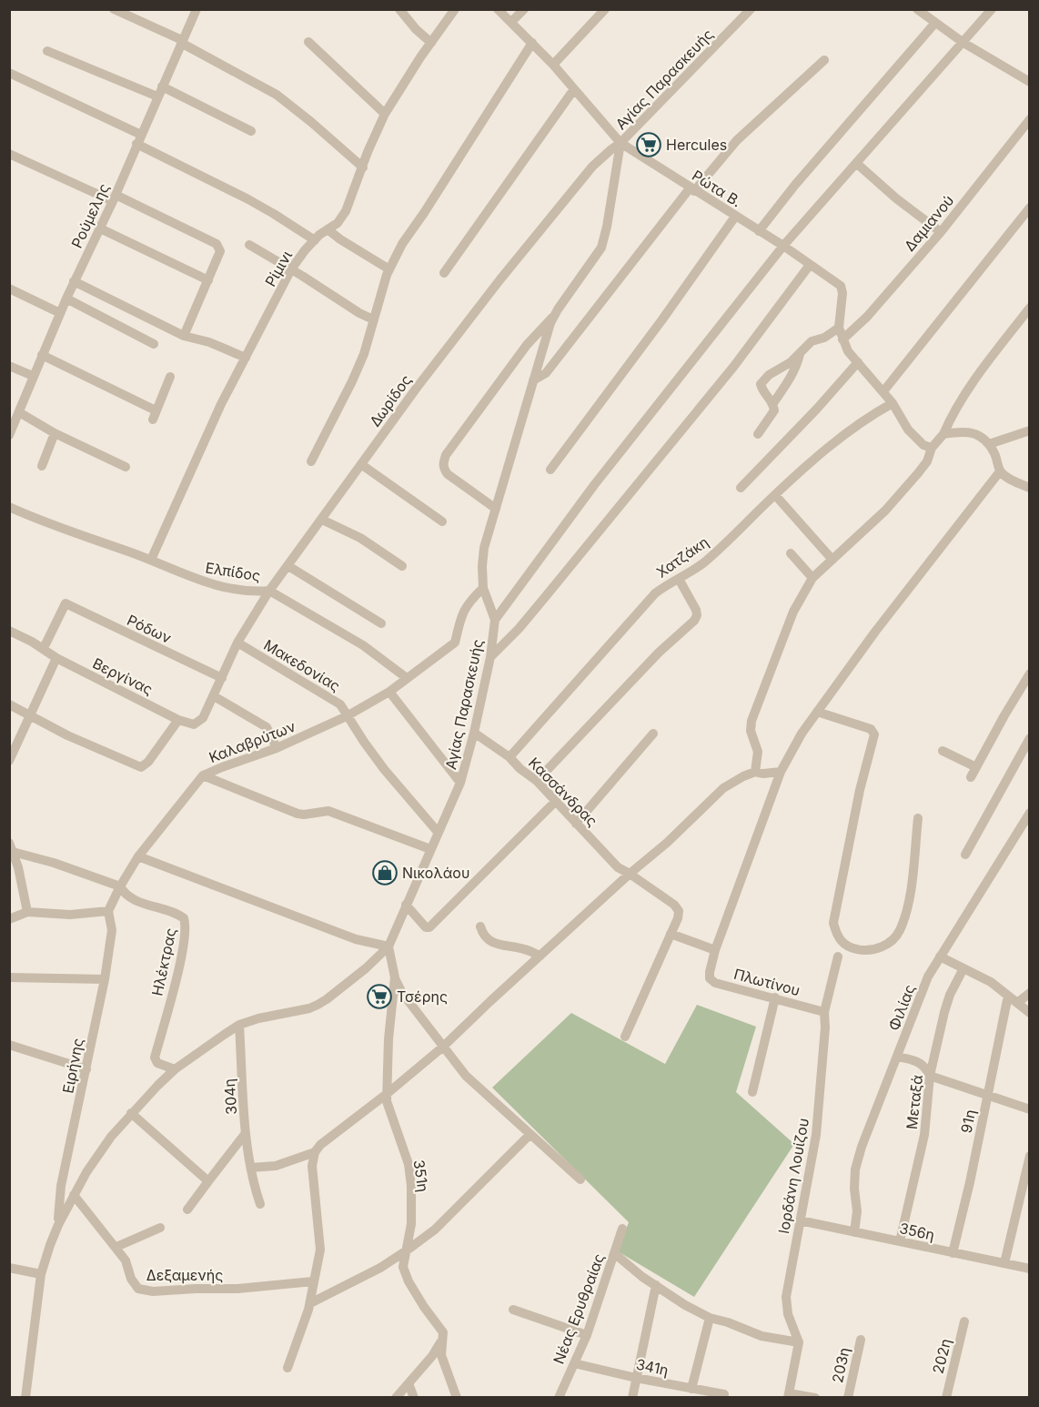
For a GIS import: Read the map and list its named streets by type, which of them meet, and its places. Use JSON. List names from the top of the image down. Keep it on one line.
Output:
{"streets":{"street":["Αγίας Παρασκευής","Ρώτα Β.","Ρούμελης","Δαμιανού","Ρίμινι","Δωρίδος","Χατζάκη","Ελπίδος","Ρόδων","Μακεδονίας","Βεργίνας","Καλαβρύτων","Κασσάνδρας","Ηλέκτρας","Πλωτίνου","Φιλίας","Ειρήνης","304η","Μεταξά","91η","351η","Ιορδάνη Λουίζου","356η","Δεξαμενής","Νέας Ερυθραίας","202η","203η","341η"]},"crossings":[["Αγίας Παρασκευής","Ρώτα Β."],["Αγίας Παρασκευής","Δωρίδος"],["Αγίας Παρασκευής","Μακεδονίας"],["Αγίας Παρασκευής","Καλαβρύτων"],["Αγίας Παρασκευής","Κασσάνδρας"],["Αγίας Παρασκευής","Ηλέκτρας"],["Αγίας Παρασκευής","Ειρήνης"],["Αγίας Παρασκευής","304η"],["Αγίας Παρασκευής","351η"],["Αγίας Παρασκευής","Δεξαμενής"],["Ρώτα Β.","Δωρίδος"],["Ρίμινι","Ελπίδος"],["Δωρίδος","Ελπίδος"],["Δωρίδος","Ρόδων"],["Δωρίδος","Μακεδονίας"],["Χατζάκη","Κασσάνδρας"],["Ελπίδος","Καλαβρύτων"],["Ρόδων","Βεργίνας"],["Μακεδονίας","Καλαβρύτων"],["Καλαβρύτων","Ηλέκτρας"],["Καλαβρύτων","Ειρήνης"],["Πλωτίνου","Ιορδάνη Λουίζου"],["Φιλίας","356η"],["Μεταξά","356η"],["91η","356η"],["Ιορδάνη Λουίζου","356η"],["Νέας Ερυθραίας","341η"]],"places":{"supermarket":["Hercules","Τσέρης"],"shop":["Νικολάου"]}}
